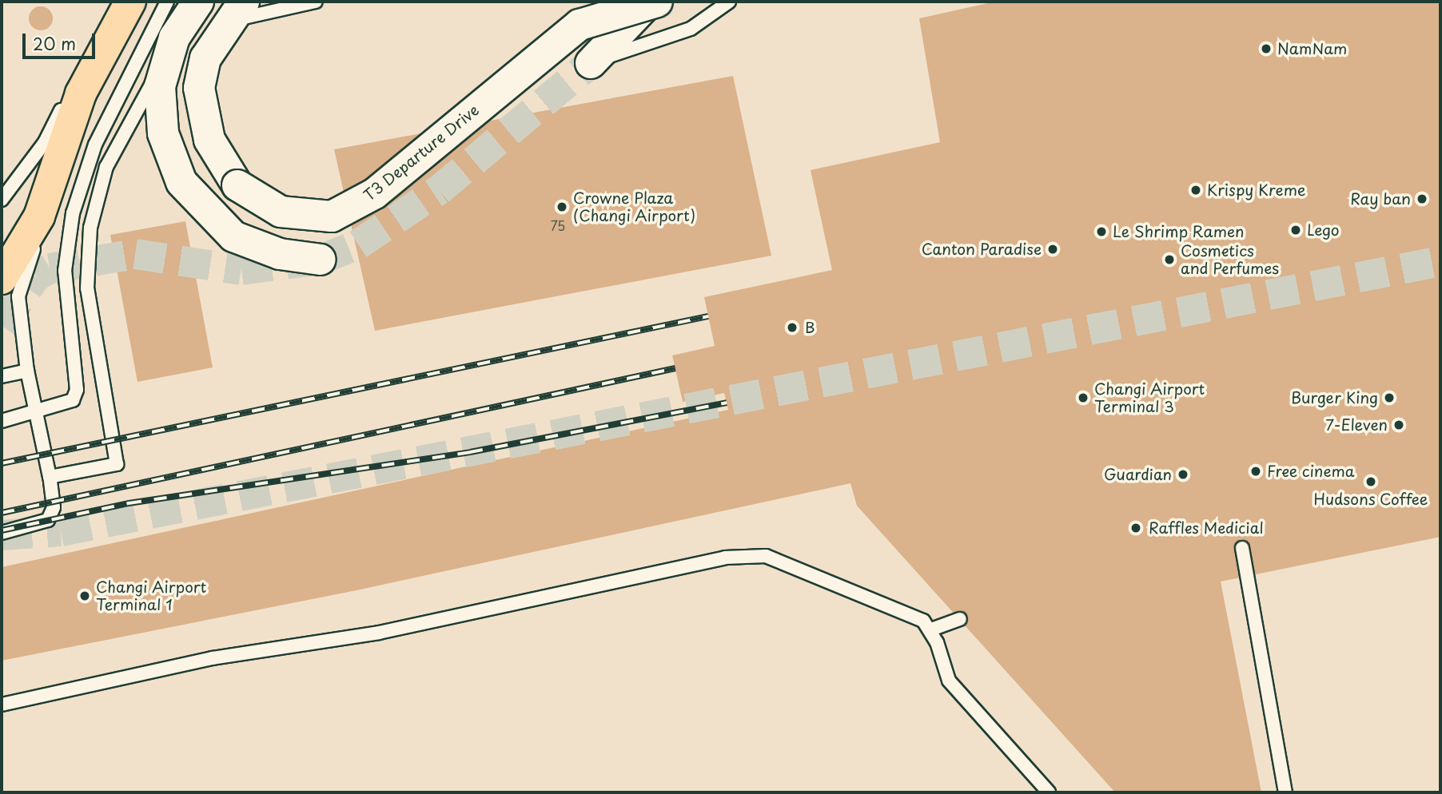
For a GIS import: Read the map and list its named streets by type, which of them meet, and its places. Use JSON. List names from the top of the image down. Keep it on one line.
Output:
{"streets":{"main road":["T3 Departure Drive"]},"places":["NamNam","Krispy Kreme","Ray ban","Crowne Plaza (Changi Airport)","Lego","Le Shrimp Ramen","Canton Paradise","Cosmetics and Perfumes","B","Changi Airport Terminal 3","Burger King","7-Eleven","Free cinema","Guardian","Hudsons Coffee","Raffles Medicial","Changi Airport Terminal 1"],"house_numbers":["75"],"scale_bar":"20 m"}
